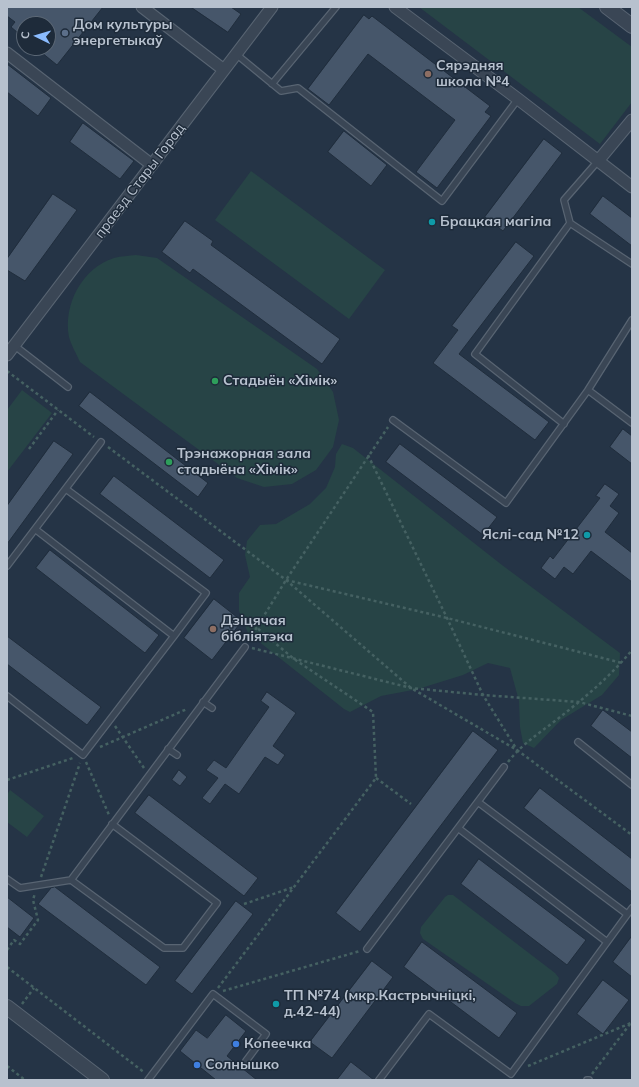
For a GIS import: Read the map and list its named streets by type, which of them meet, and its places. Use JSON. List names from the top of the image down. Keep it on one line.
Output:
{"streets":{"street":["праезд Стары Горад"]},"places":["Дом культуры энергетыкаў","Сярэдняя школа №4","Брацкая магіла","Стадыён «Хімік»","Трэнажорная зала стадыёна «Хімік»","Яслі-сад №12","Дзіцячая бібліятэка","ТП №74 (мкр.Кастрычніцкі, д.42-44)","Копеечка","Солнышко"],"north":"left"}
